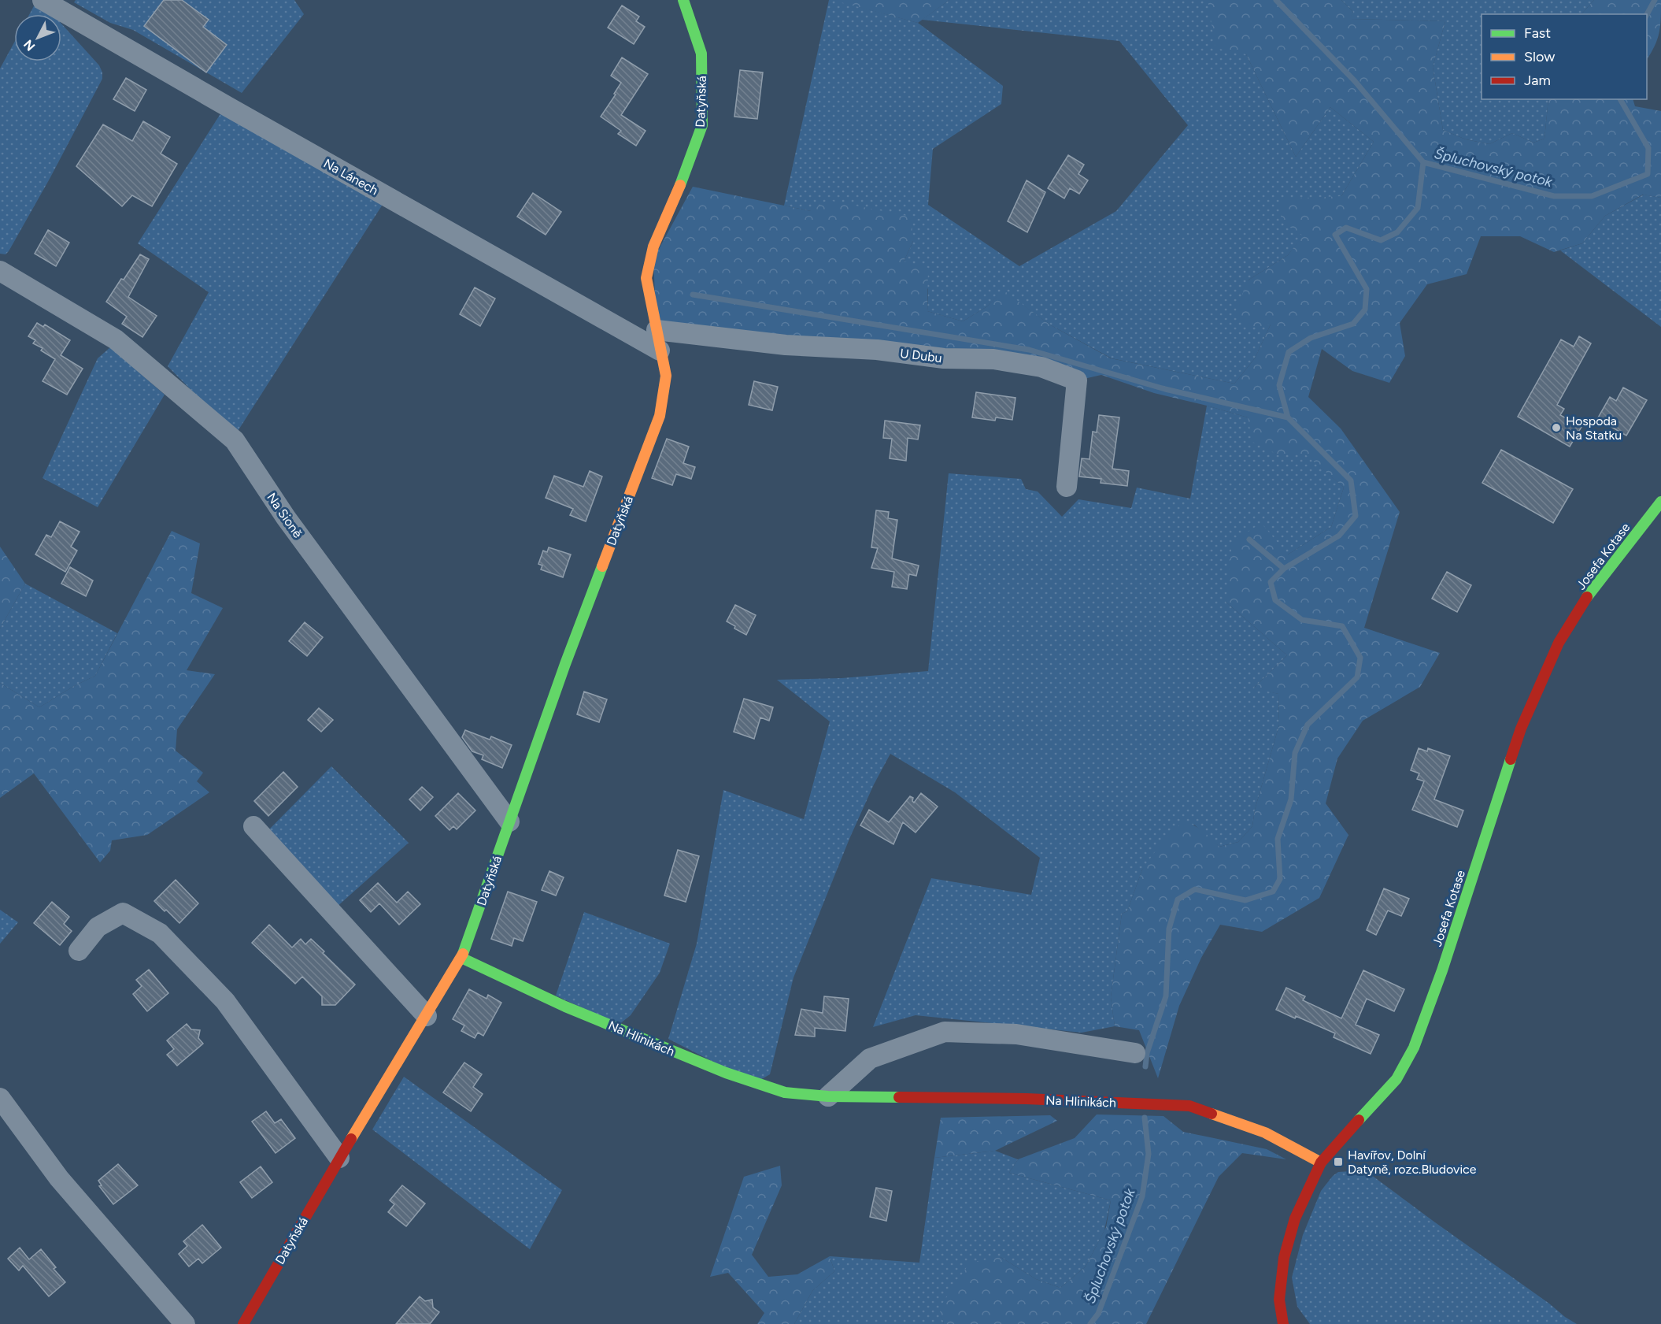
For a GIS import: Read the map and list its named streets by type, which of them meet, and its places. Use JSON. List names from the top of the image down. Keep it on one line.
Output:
{"streets":{"street":["Datyňská","Na Lánech","U Dubu","Na Sioně","Josefa Kotase","Na Hlinikách"]},"crossings":[["Datyňská","Na Lánech"],["Datyňská","U Dubu"],["Datyňská","Na Sioně"],["Datyňská","Na Hlinikách"],["Josefa Kotase","Na Hlinikách"]],"water":["Špluchovský potok"],"places":{"other":["Hospoda Na Statku"],"transit":["Havířov, Dolní Datyně, rozc.Bludovice"]},"legend":["Fast","Slow","Jam"],"north":"bottom left"}
